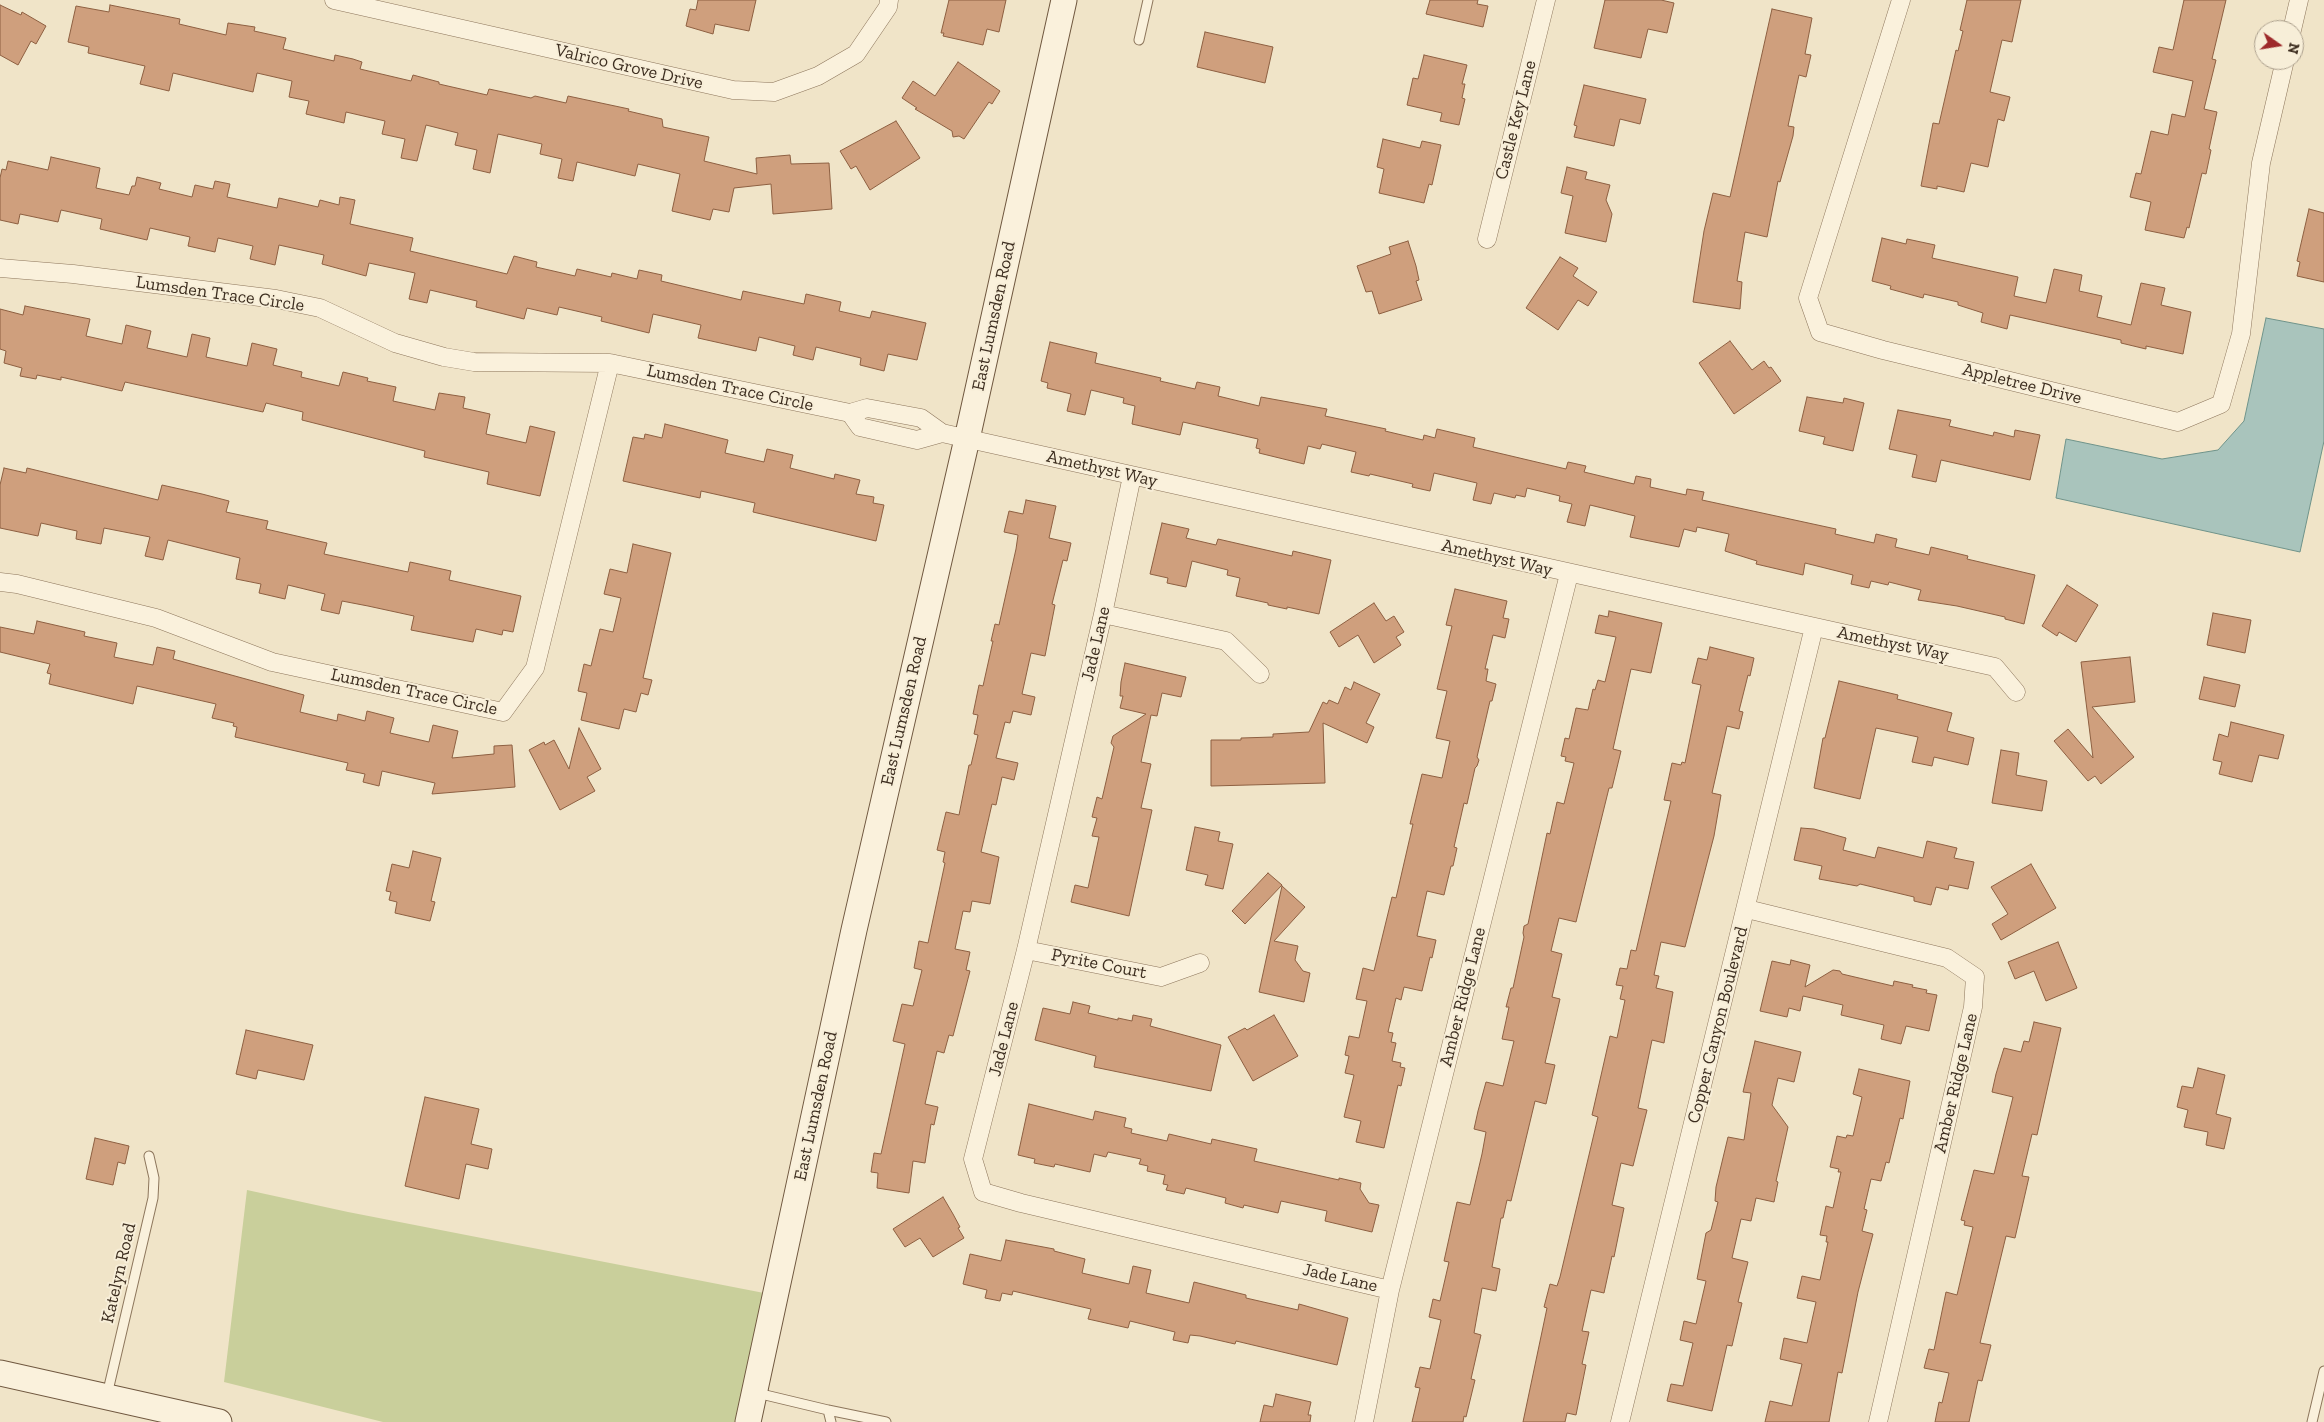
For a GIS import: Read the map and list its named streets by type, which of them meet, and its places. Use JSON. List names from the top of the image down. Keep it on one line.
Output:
{"streets":{"street":["Valrico Grove Drive","Castle Key Lane","Lumsden Trace Circle","East Lumsden Road","Appletree Drive","Amethyst Way","Jade Lane","Pyrite Court","Amber Ridge Lane","Copper Canyon Boulevard"],"lane":["Katelyn Road"]},"crossings":[["Lumsden Trace Circle","East Lumsden Road"],["Lumsden Trace Circle","Amethyst Way"],["East Lumsden Road","Amethyst Way"],["Amethyst Way","Jade Lane"],["Amethyst Way","Amber Ridge Lane"],["Amethyst Way","Copper Canyon Boulevard"],["Jade Lane","Pyrite Court"],["Jade Lane","Amber Ridge Lane"],["Amber Ridge Lane","Copper Canyon Boulevard"]],"north":"right"}
